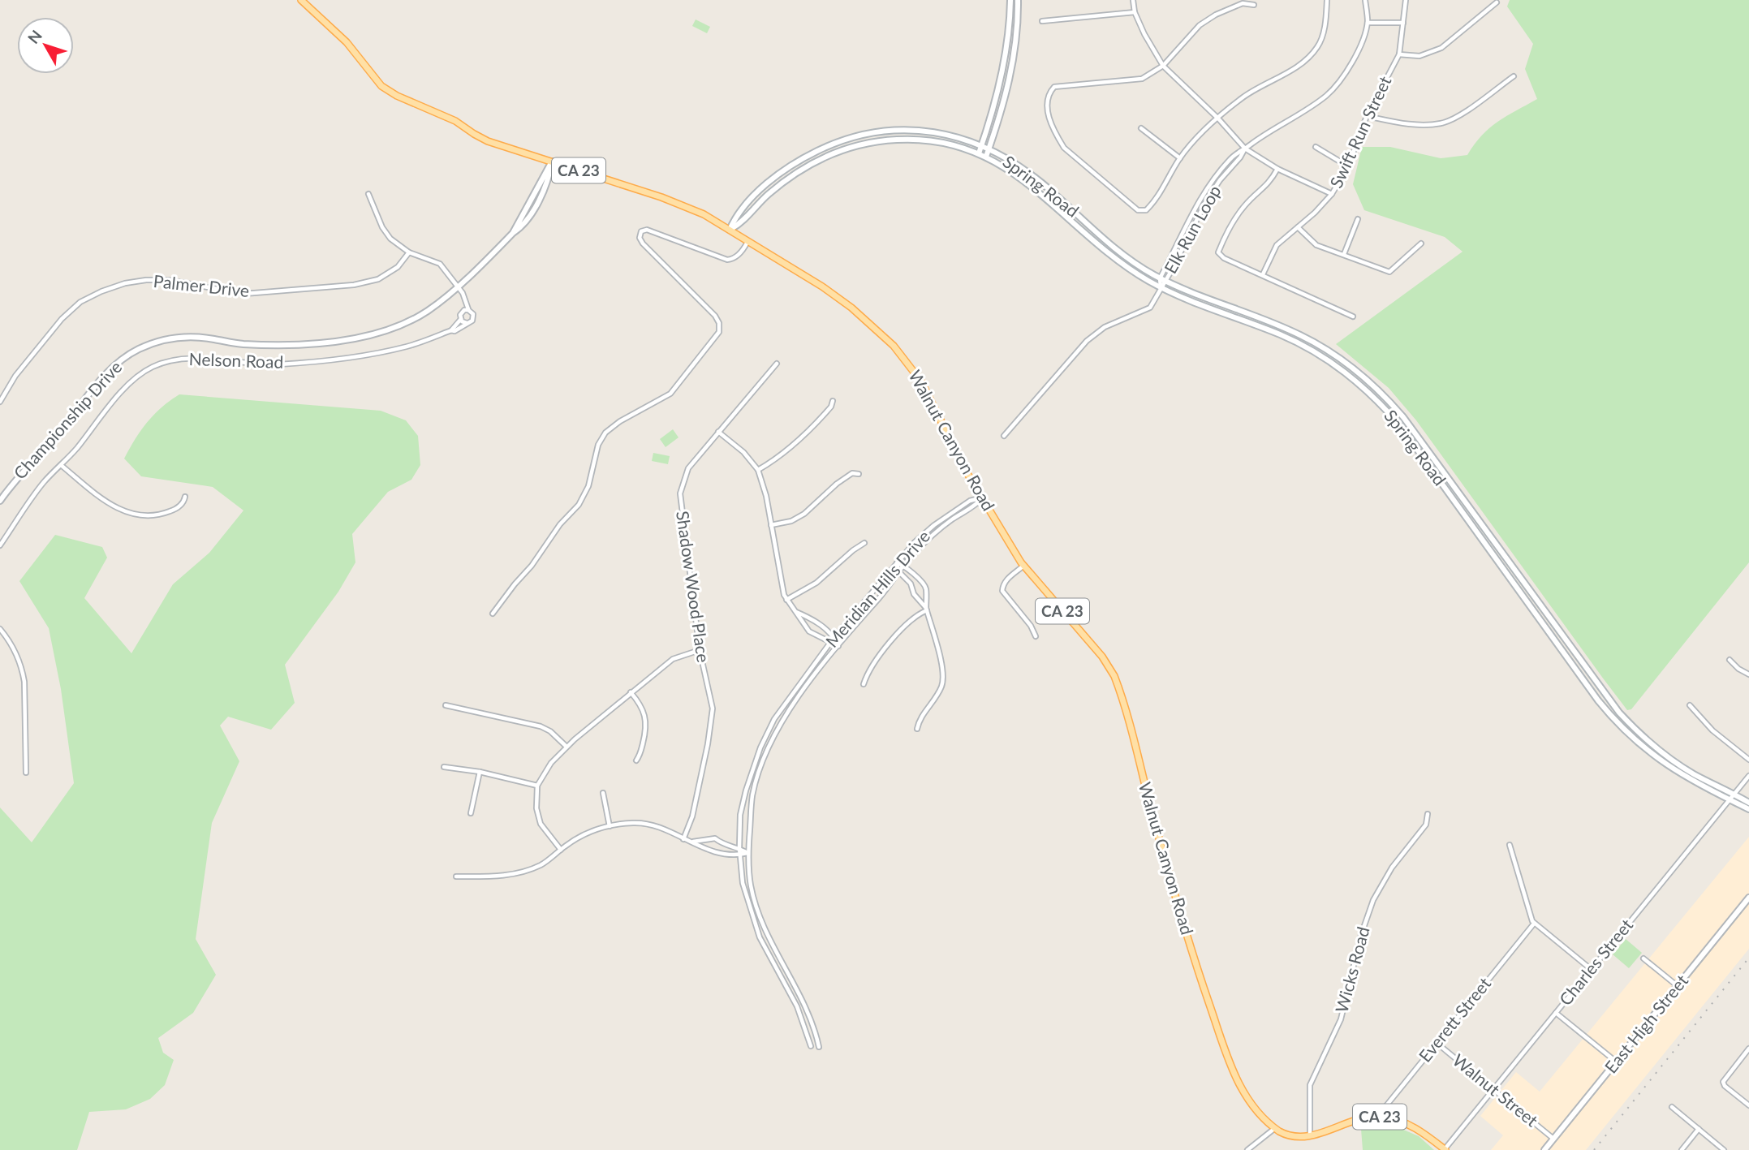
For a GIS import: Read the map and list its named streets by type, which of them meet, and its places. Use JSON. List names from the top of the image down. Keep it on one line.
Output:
{"streets":{"main road":["CA 23","Spring Road","Championship Drive","Walnut Canyon Road","East High Street"],"street":["Swift Run Street","Elk Run Loop","Palmer Drive","Nelson Road","Shadow Wood Place","Meridian Hills Drive","Charles Street","Wicks Road","Everett Street","Walnut Street"]},"crossings":[["CA 23","Walnut Canyon Road"],["CA 23","Charles Street"],["CA 23","Wicks Road"],["CA 23","Everett Street"],["Spring Road","Elk Run Loop"],["Spring Road","Walnut Canyon Road"],["Spring Road","Charles Street"],["Championship Drive","Walnut Canyon Road"],["Walnut Canyon Road","Meridian Hills Drive"],["Walnut Canyon Road","Wicks Road"],["Charles Street","Walnut Street"],["Everett Street","Walnut Street"],["East High Street","Walnut Street"]],"north":"top left"}
